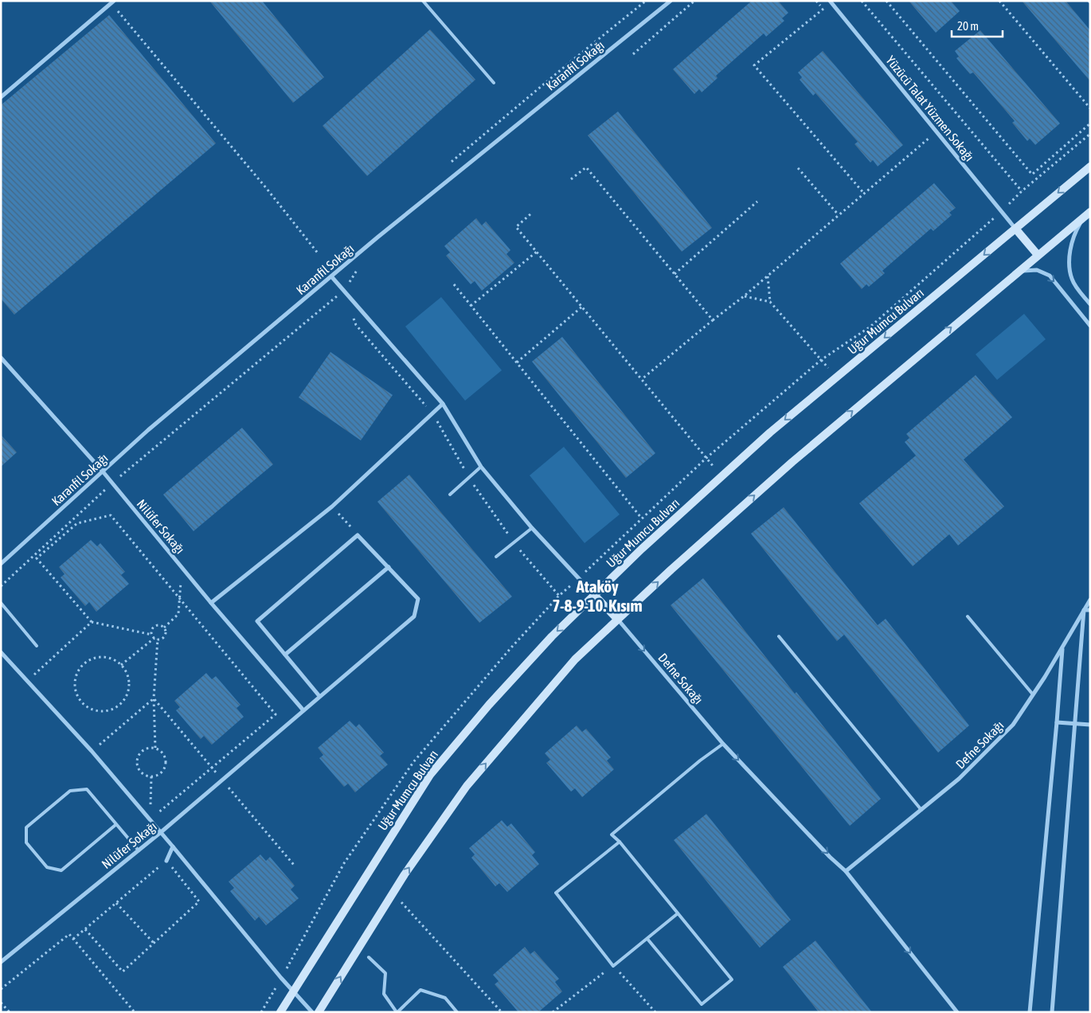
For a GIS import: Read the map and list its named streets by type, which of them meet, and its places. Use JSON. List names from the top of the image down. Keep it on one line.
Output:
{"streets":{"main road":["Uğur Mumcu Bulvarı"],"street":["Karanfil Sokağı","Yüzücü Talat Yüzmen Sokağı","Nilüfer Sokağı","Defne Sokağı"]},"crossings":[["Karanfil Sokağı","Nilüfer Sokağı"],["Yüzücü Talat Yüzmen Sokağı","Uğur Mumcu Bulvarı"]],"one_way":["Defne Sokağı"],"districts":["Ataköy 7-8-9-10. Kısım"],"scale_bar":"20 m"}
